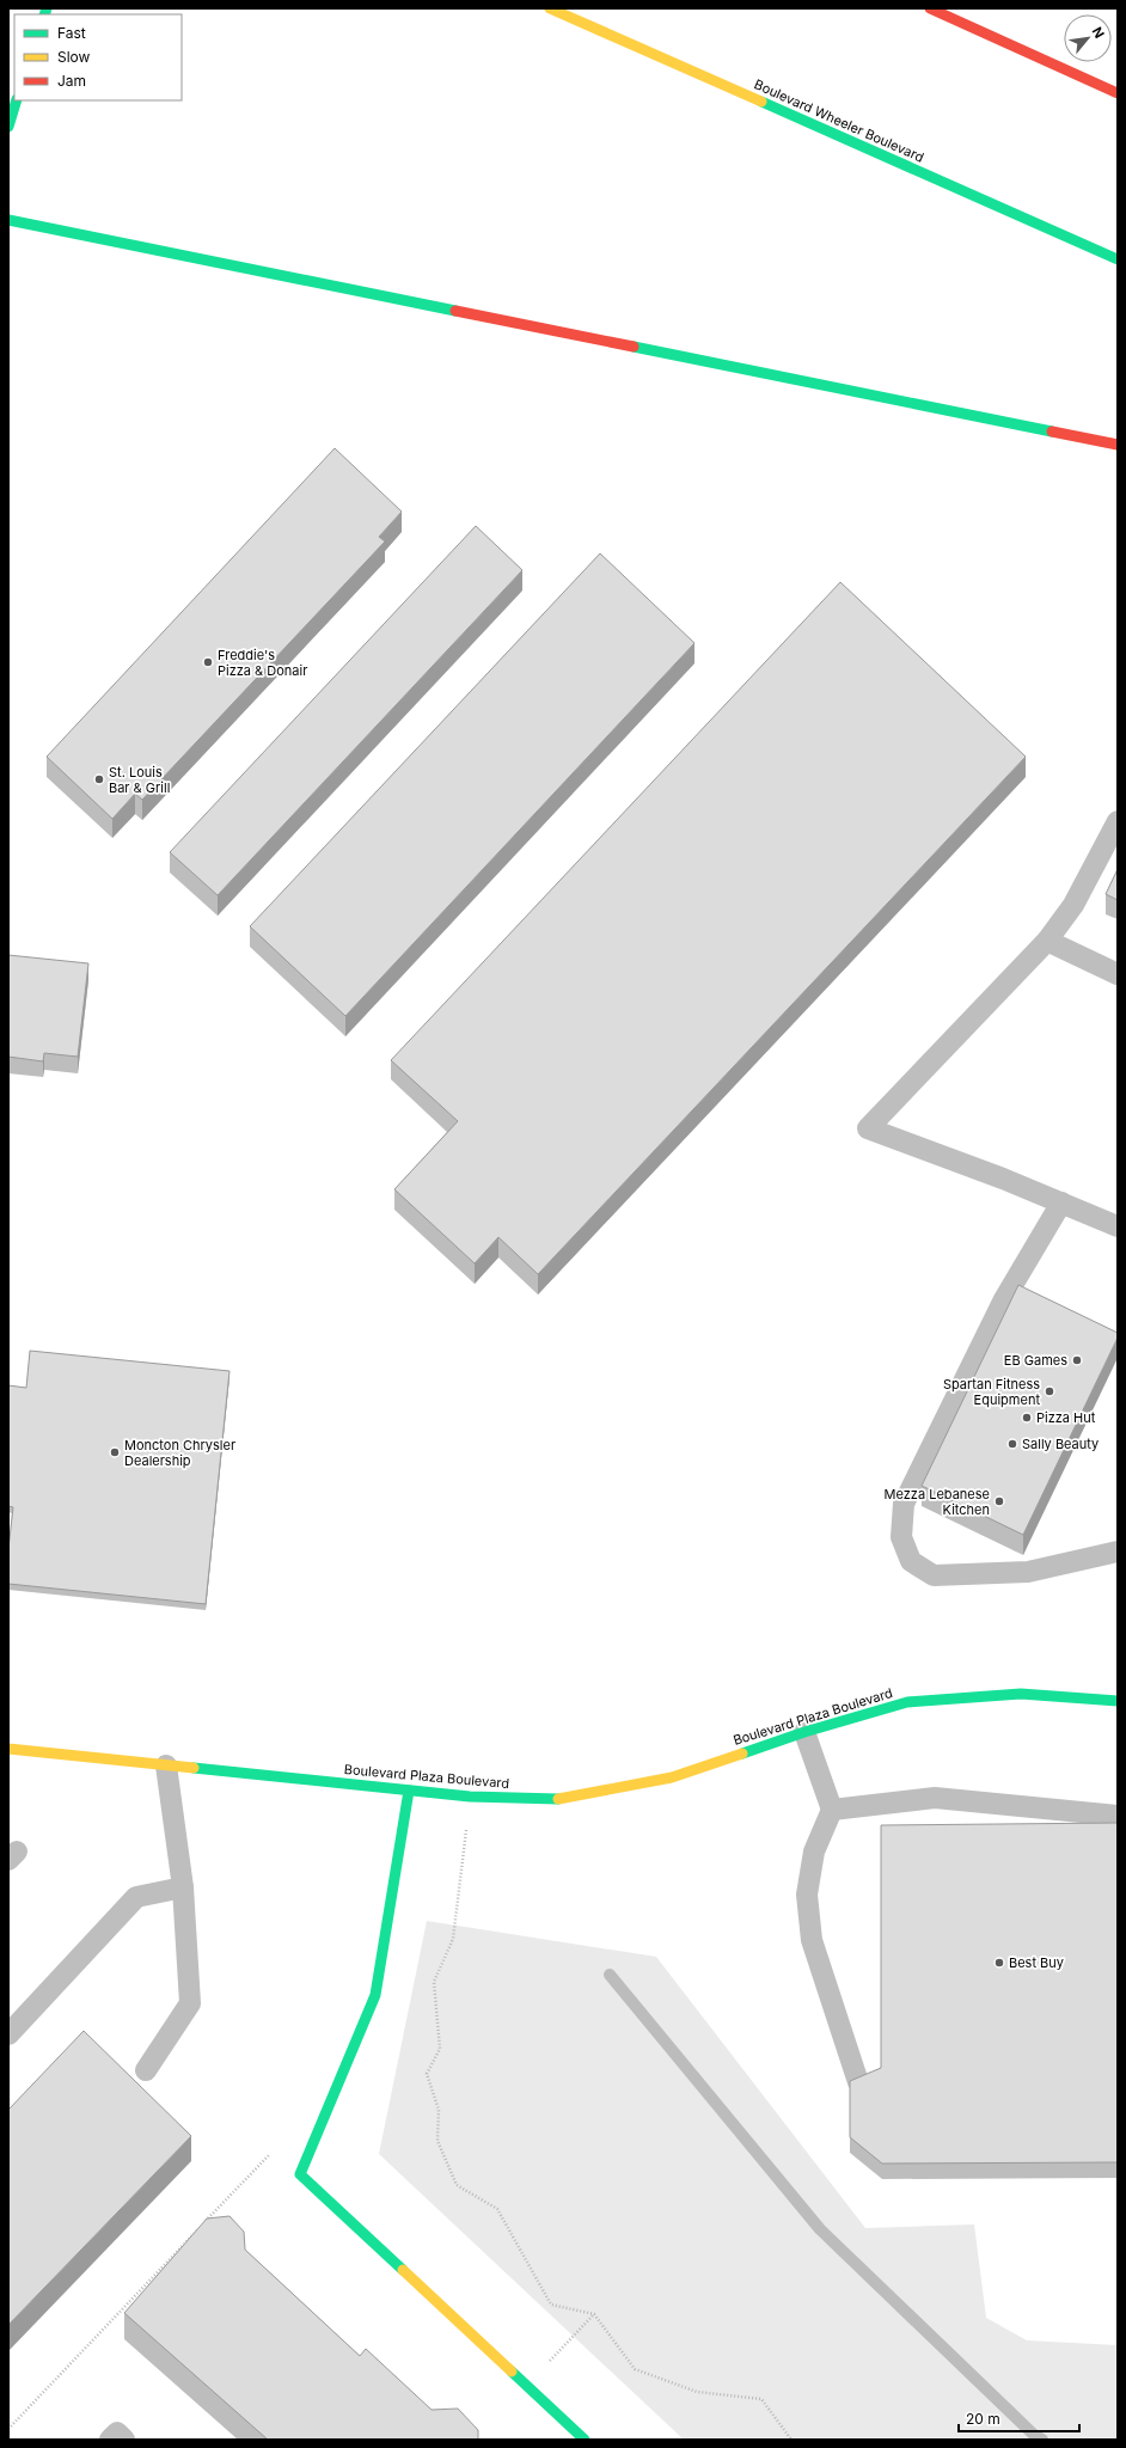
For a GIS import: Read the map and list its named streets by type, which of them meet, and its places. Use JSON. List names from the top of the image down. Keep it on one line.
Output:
{"streets":{"main road":["Boulevard Wheeler Boulevard","Boulevard Plaza Boulevard"]},"places":["Freddie's Pizza & Donair","St. Louis Bar & Grill","EB Games","Spartan Fitness Equipment","Pizza Hut","Sally Beauty","Moncton Chrysler Dealership","Mezza Lebanese Kitchen","Best Buy"],"legend":["Fast","Slow","Jam"],"scale_bar":"20 m","north":"top right"}
